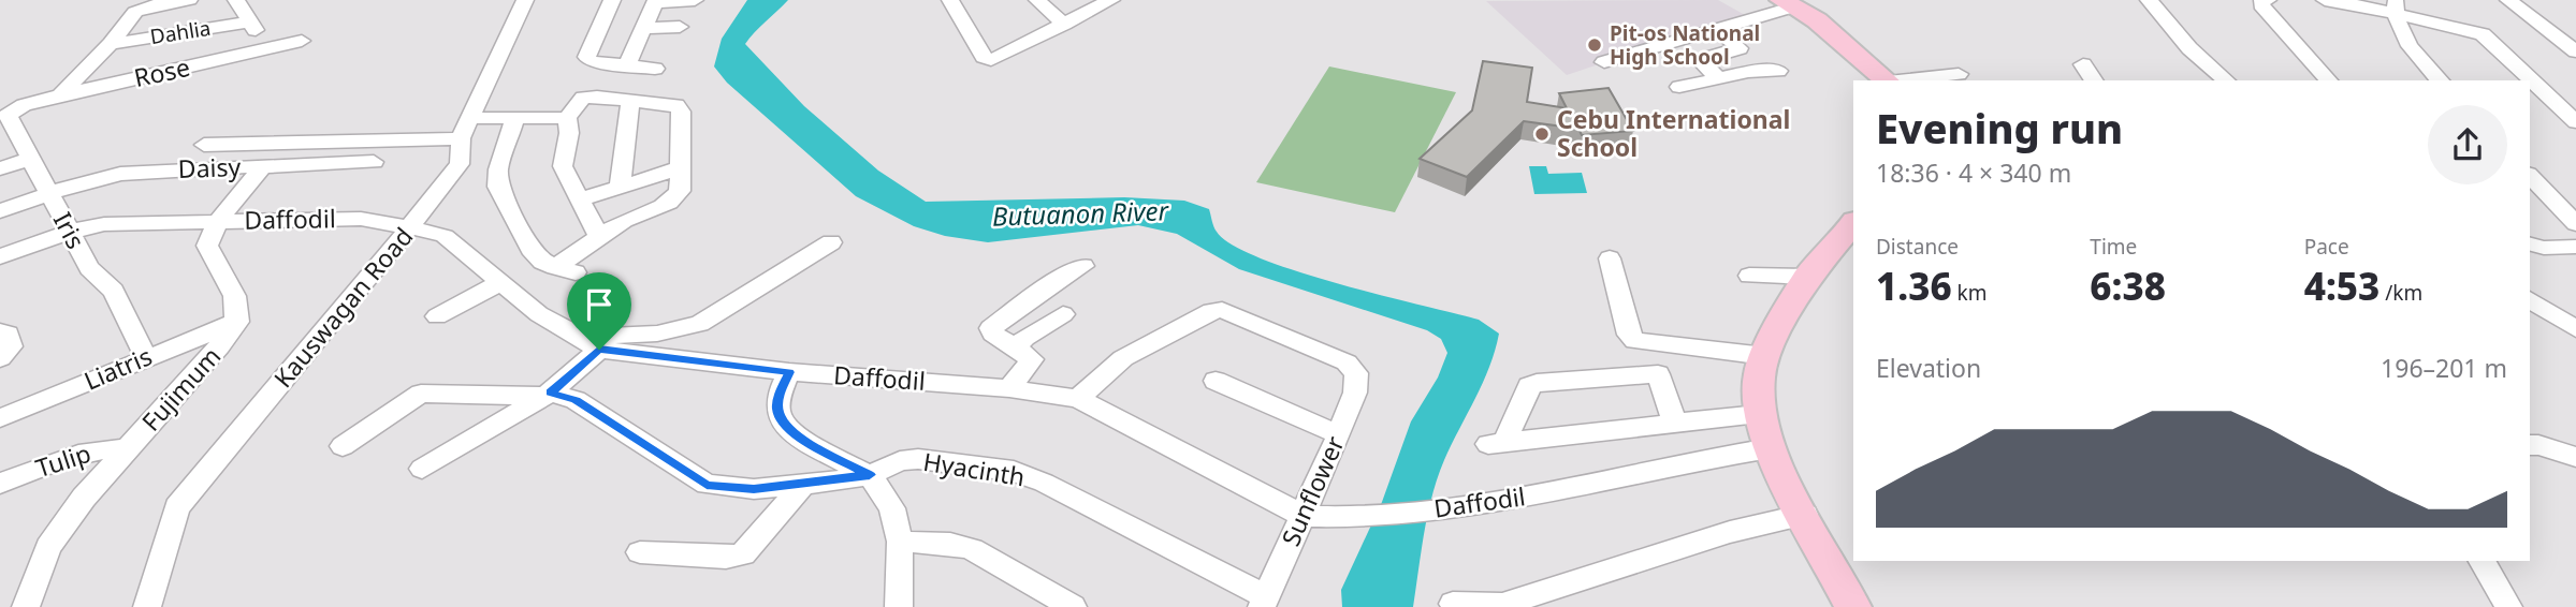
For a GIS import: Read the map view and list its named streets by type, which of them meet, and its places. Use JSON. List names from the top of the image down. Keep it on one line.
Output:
{"streets":{"street":["Dahlia","Rose","Daisy","Daffodil","Iris","Kauswagan Road","Liatris","Fujimum","Tulip","Hyacinth","Sunflower"]},"crossings":[["Rose","Iris"],["Daisy","Iris"],["Daffodil","Iris"],["Daffodil","Kauswagan Road"],["Daffodil","Sunflower"],["Iris","Liatris"],["Liatris","Fujimum"],["Fujimum","Tulip"],["Hyacinth","Sunflower"]],"water":["Butuanon River"],"places":["Pit-os National High School","Cebu International School"],"page":{"heading":["Evening run","18:36 · 4 × 340 m"],"stats":[["Distance","1.36 km"],["Time","6:38"],["Pace","4:53 /km"]],"chart":["Elevation","196–201 m"]}}
